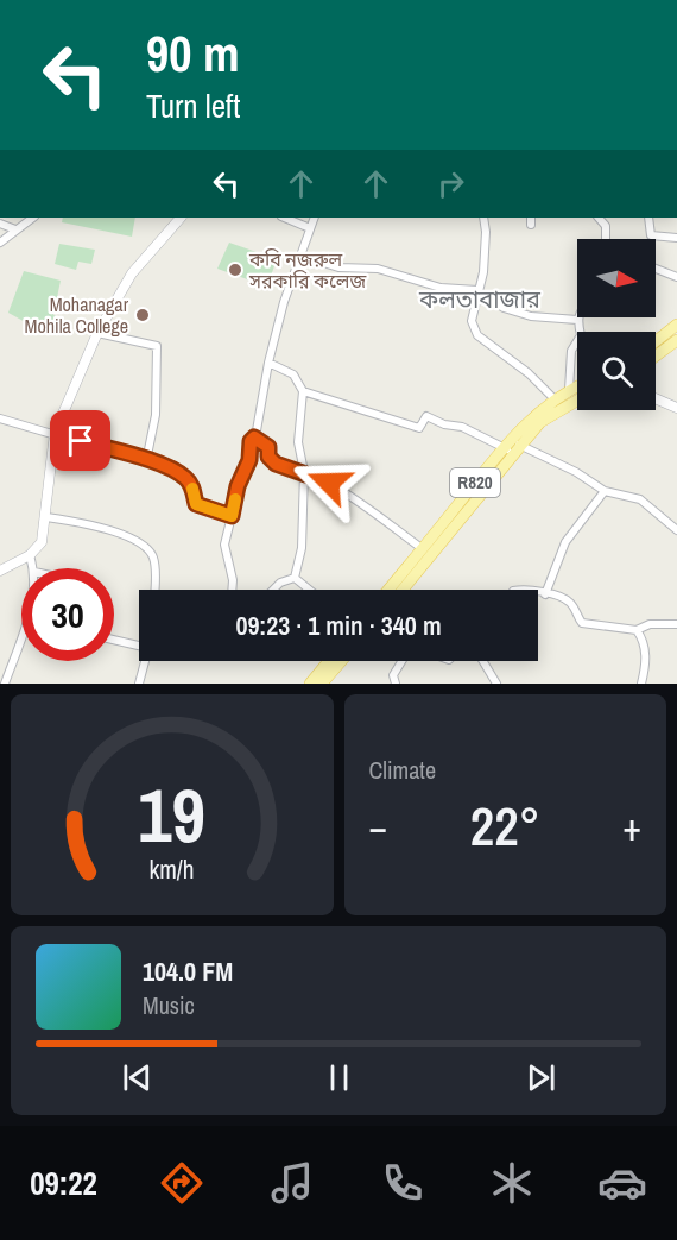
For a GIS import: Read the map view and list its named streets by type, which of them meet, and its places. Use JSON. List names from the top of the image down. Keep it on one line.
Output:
{"streets":{"main road":["R820"]},"districts":["কলতাবাজার"],"places":["কবি নজরুল সরকারি কলেজ","Mohanagar Mohila College"],"north":"right","page":{"turn":["90 m","Turn left"],"limit":"30","trip":"09:23 · 1 min · 340 m","tile":"Climate","heat":["−","22°","+"],"song":["104.0 FM","Music"],"tabs":"09:22","gauge":["19","km/h"]}}
